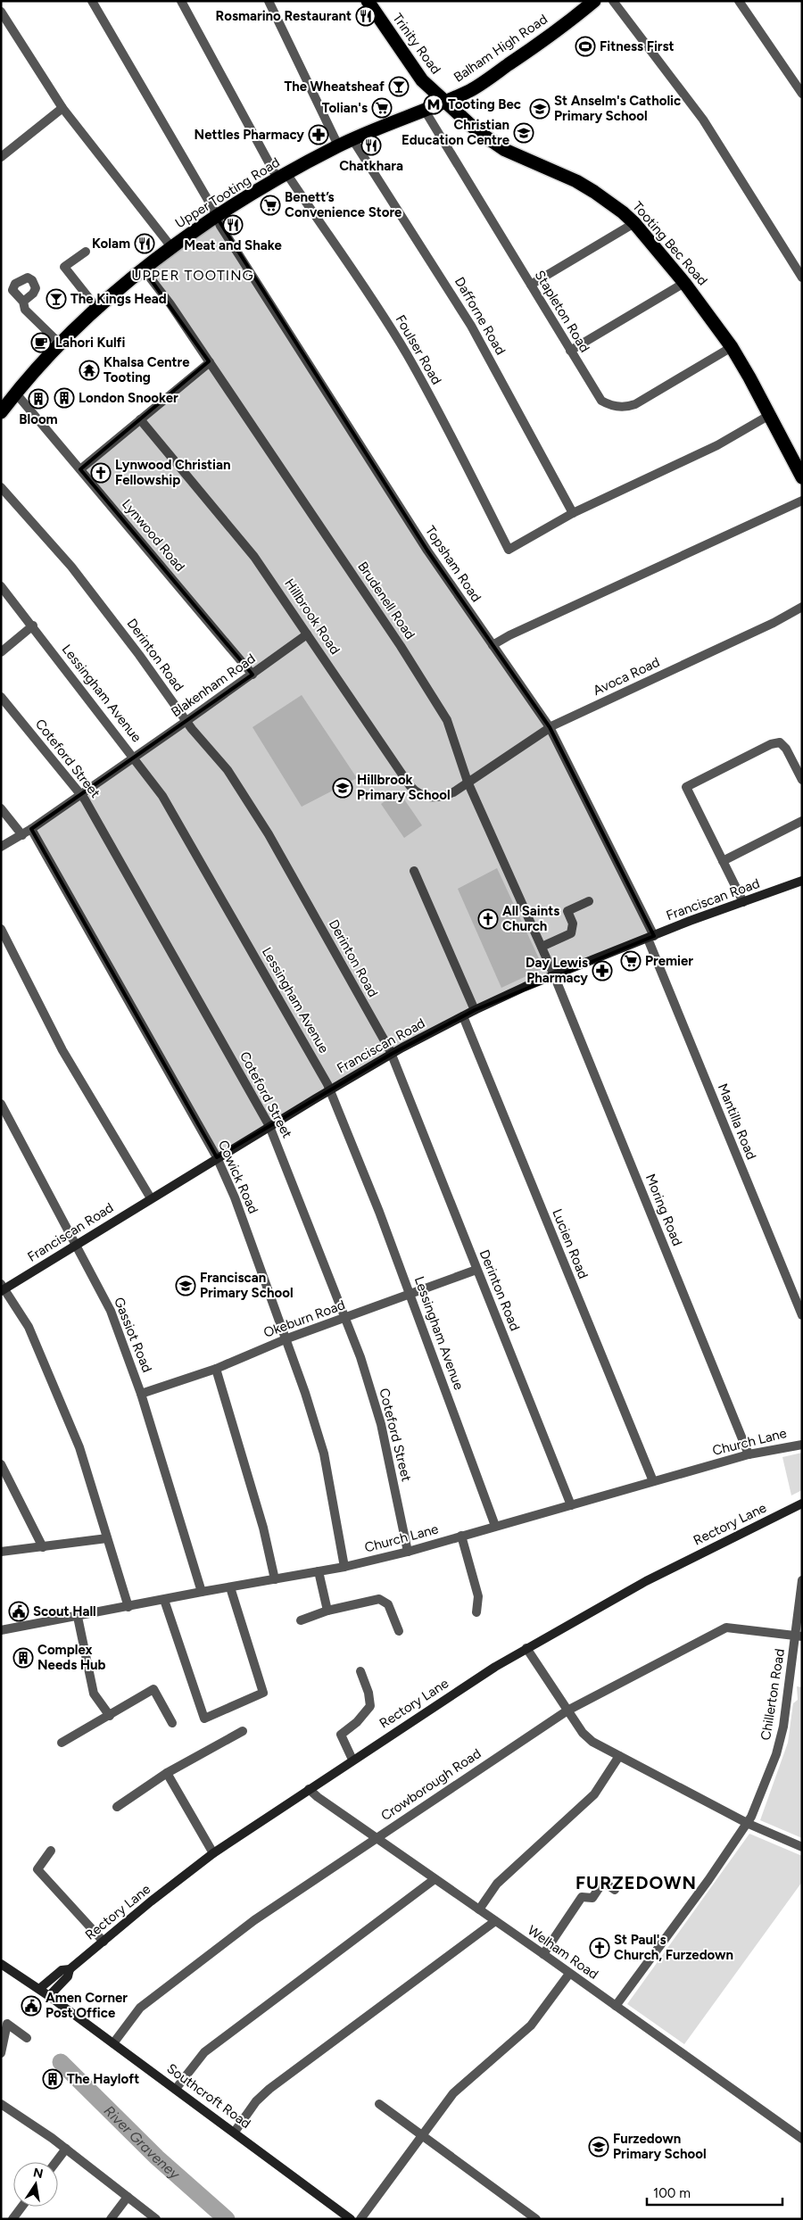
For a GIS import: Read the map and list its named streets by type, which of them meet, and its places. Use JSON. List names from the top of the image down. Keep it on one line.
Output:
{"streets":{"highway":["Trinity Road","Balham High Road","Upper Tooting Road","Tooting Bec Road"],"street":["Stapleton Road","Dafforne Road","Foulser Road","Lynwood Road","Topsham Road","Brudenell Road","Hillbrook Road","Derinton Road","Avoca Road","Blakenham Road","Lessingham Avenue","Coteford Street","Franciscan Road","Mantilla Road","Cowick Road","Moring Road","Lucien Road","Okeburn Road","Gassiot Road","Church Lane","Rectory Lane","Chillerton Road","Crowborough Road","Welham Road","Southcroft Road"]},"crossings":[["Trinity Road","Balham High Road"],["Trinity Road","Upper Tooting Road"],["Trinity Road","Tooting Bec Road"],["Balham High Road","Upper Tooting Road"],["Balham High Road","Tooting Bec Road"],["Upper Tooting Road","Tooting Bec Road"],["Upper Tooting Road","Stapleton Road"],["Upper Tooting Road","Dafforne Road"],["Upper Tooting Road","Foulser Road"],["Upper Tooting Road","Lynwood Road"],["Upper Tooting Road","Topsham Road"],["Upper Tooting Road","Brudenell Road"],["Tooting Bec Road","Stapleton Road"],["Dafforne Road","Foulser Road"],["Lynwood Road","Blakenham Road"],["Topsham Road","Avoca Road"],["Topsham Road","Franciscan Road"],["Topsham Road","Mantilla Road"],["Brudenell Road","Hillbrook Road"],["Brudenell Road","Avoca Road"],["Brudenell Road","Franciscan Road"],["Brudenell Road","Moring Road"],["Hillbrook Road","Avoca Road"],["Hillbrook Road","Blakenham Road"],["Derinton Road","Blakenham Road"],["Derinton Road","Franciscan Road"],["Derinton Road","Okeburn Road"],["Derinton Road","Church Lane"],["Blakenham Road","Lessingham Avenue"],["Blakenham Road","Coteford Street"],["Blakenham Road","Cowick Road"],["Lessingham Avenue","Franciscan Road"],["Lessingham Avenue","Okeburn Road"],["Lessingham Avenue","Church Lane"],["Coteford Street","Franciscan Road"],["Coteford Street","Okeburn Road"],["Coteford Street","Church Lane"],["Franciscan Road","Mantilla Road"],["Franciscan Road","Cowick Road"],["Franciscan Road","Moring Road"],["Franciscan Road","Lucien Road"],["Franciscan Road","Gassiot Road"],["Cowick Road","Okeburn Road"],["Cowick Road","Church Lane"],["Moring Road","Church Lane"],["Lucien Road","Church Lane"],["Okeburn Road","Gassiot Road"],["Gassiot Road","Church Lane"],["Rectory Lane","Welham Road"],["Rectory Lane","Southcroft Road"],["Chillerton Road","Crowborough Road"],["Chillerton Road","Welham Road"],["Crowborough Road","Welham Road"],["Crowborough Road","Southcroft Road"]],"districts":["UPPER TOOTING","FURZEDOWN"],"water":["River Graveney"],"places":{"restaurant":["Rosmarino Restaurant","Chatkhara","Meat and Shake","Kolam"],"sports":["Fitness First"],"bar":["The Wheatsheaf","The Kings Head"],"metro station":["Tooting Bec"],"supermarket":["Tolian's","Benett’s Convenience Store","Premier"],"school or university":["St Anselm's Catholic Primary School","Christian Education Centre","Hillbrook Primary School","Franciscan Primary School","Furzedown Primary School"],"pharmacy":["Nettles Pharmacy","Day Lewis Pharmacy"],"cafe":["Lahori Kulfi"],"temple":["Khalsa Centre Tooting"],"building":["London Snooker","Bloom","Complex Needs Hub","The Hayloft"],"church":["Lynwood Christian Fellowship","All Saints Church","St Paul's Church, Furzedown"],"public building":["Scout Hall","Amen Corner Post Office"]},"scale_bar":"100 m","north":"top"}
